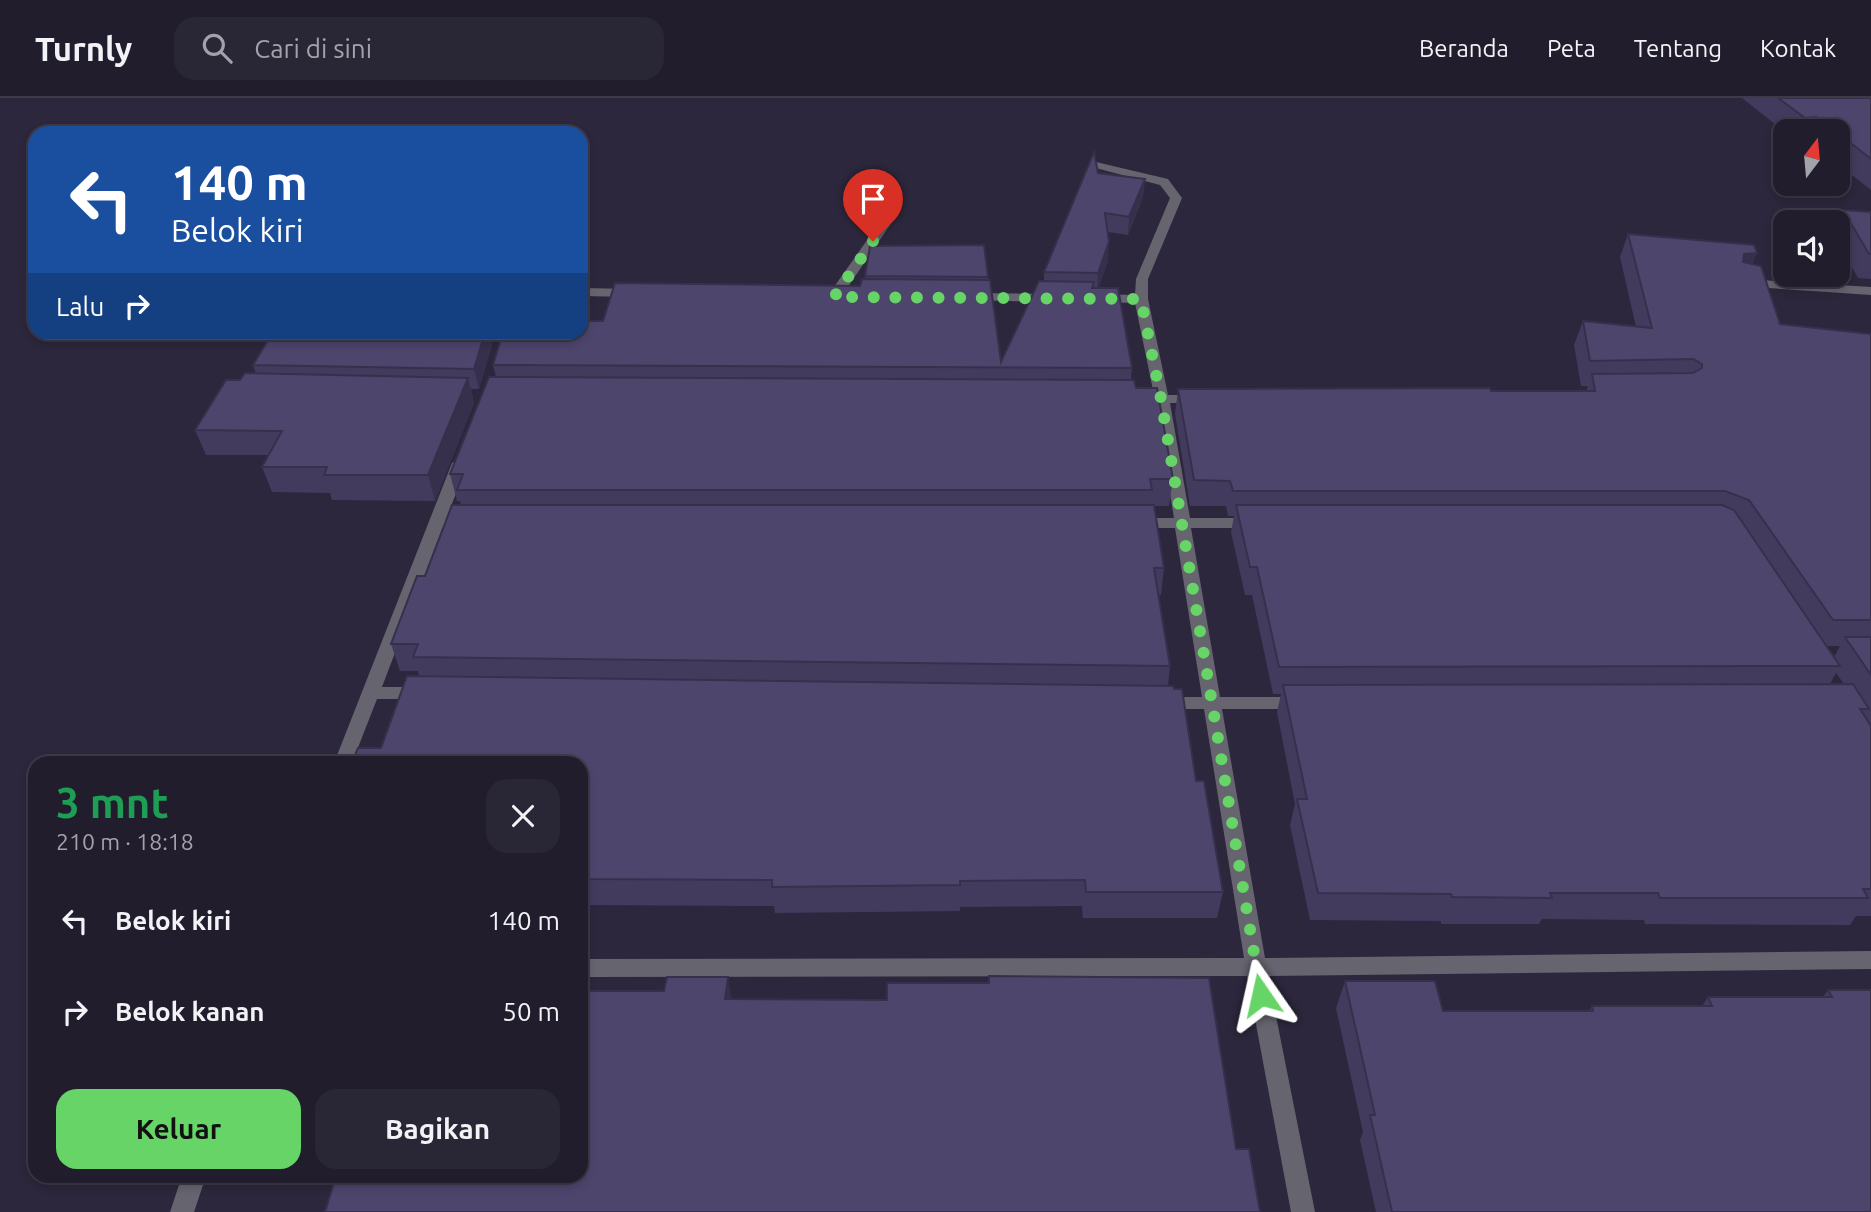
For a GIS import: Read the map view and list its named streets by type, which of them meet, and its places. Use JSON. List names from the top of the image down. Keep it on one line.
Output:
{"north":"top","page":{"header":"Turnly","search":"Cari di sini","nav":["Beranda","Peta","Tentang","Kontak"],"turn":["140 m","Belok kiri"],"then":"Lalu","heading":["3 mnt","210 m · 18:18"],"list":[{"name":"Belok kiri","value":"140 m"},{"name":"Belok kanan","value":"50 m"}],"buttons":["Keluar","Bagikan"]}}
